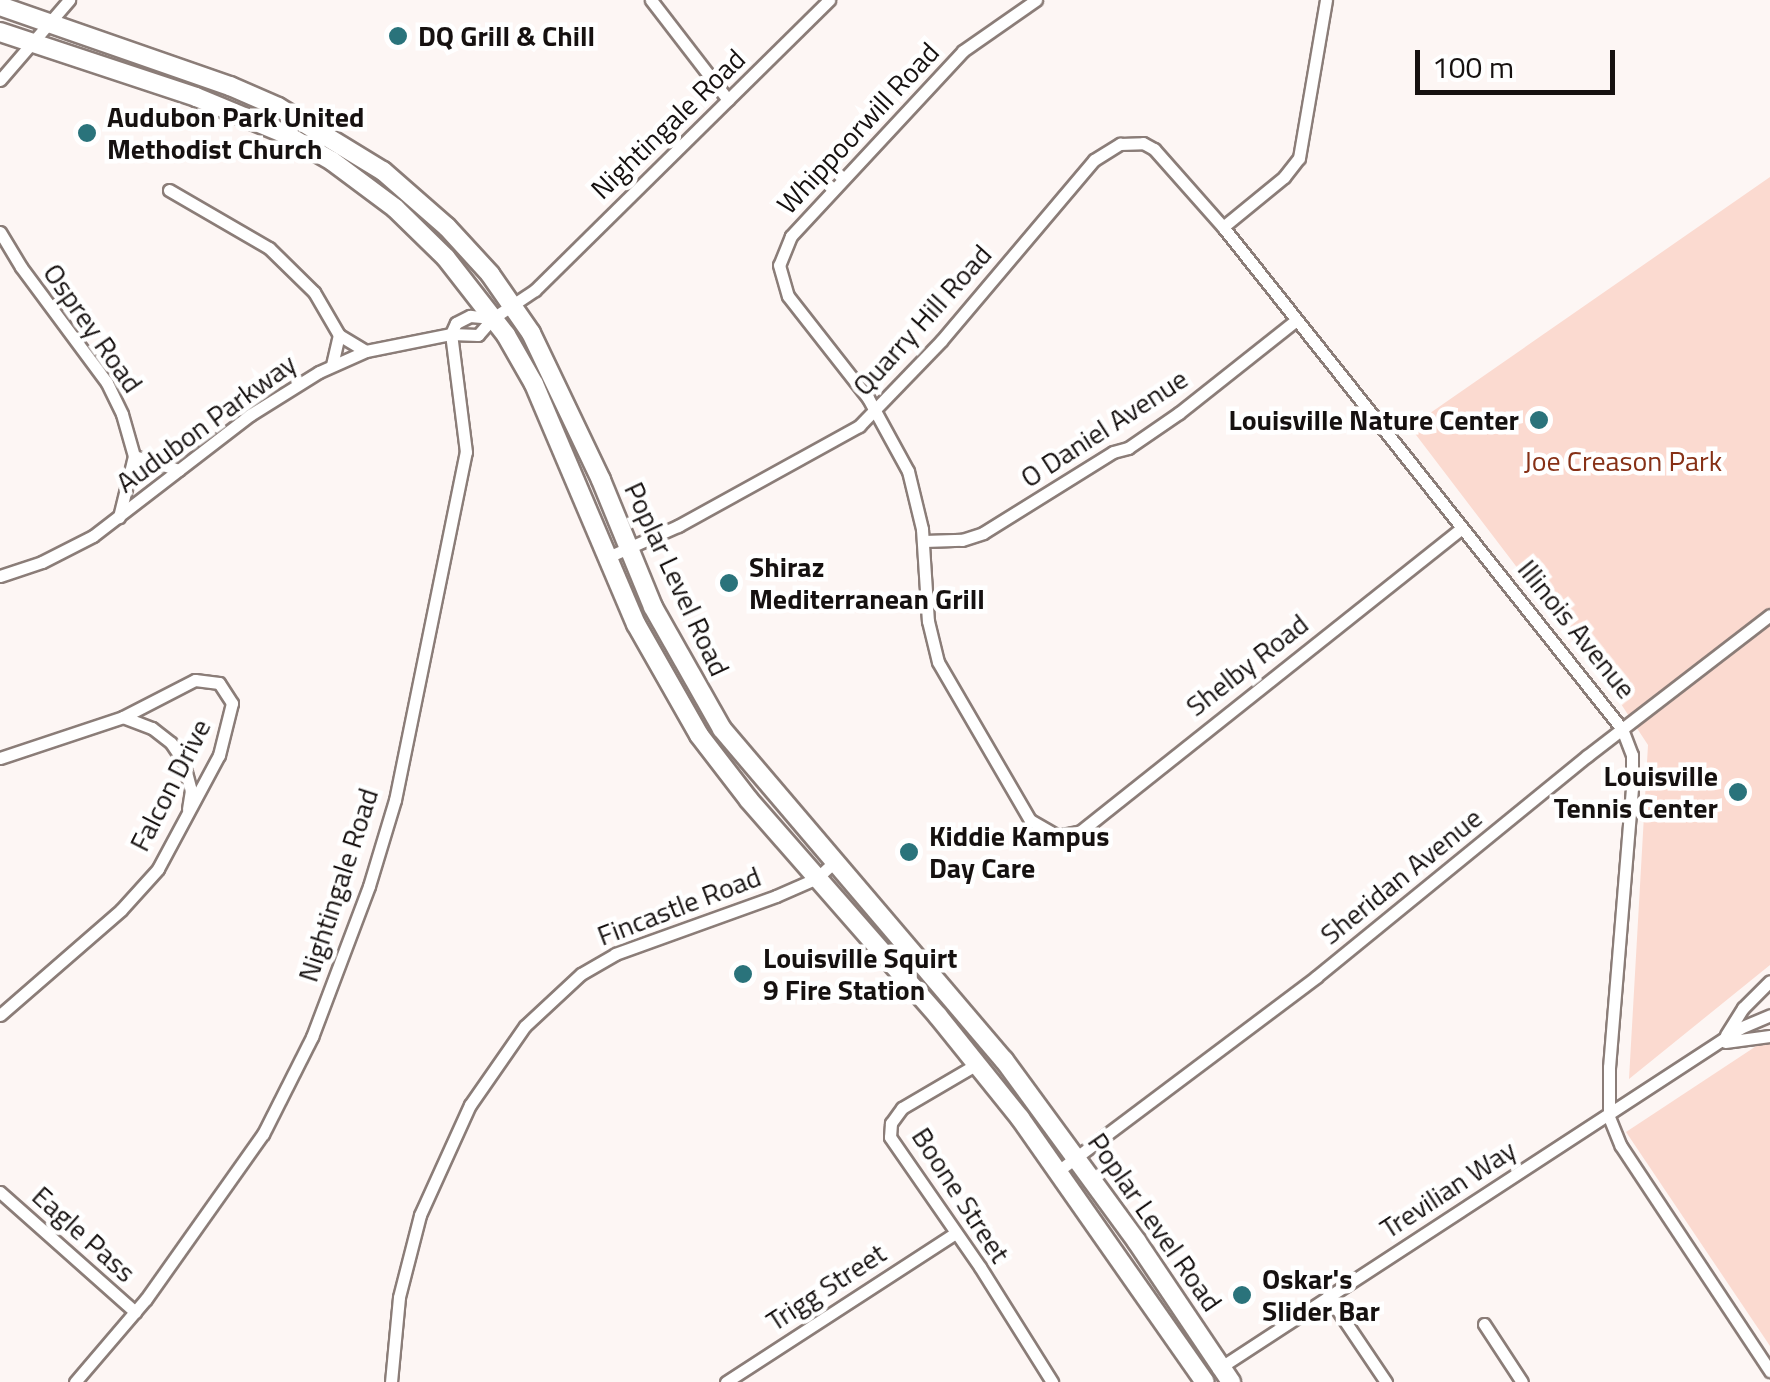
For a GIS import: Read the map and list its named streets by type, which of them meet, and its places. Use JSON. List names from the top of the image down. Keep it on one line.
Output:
{"streets":{"main road":["Poplar Level Road"],"street":["Nightingale Road","Whippoorwill Road","Quarry Hill Road","Osprey Road","Audubon Parkway","O Daniel Avenue","Illinois Avenue","Shelby Road","Falcon Drive","Sheridan Avenue","Fincastle Road","Trevilian Way","Boone Street","Eagle Pass","Trigg Street"]},"crossings":[["Nightingale Road","Audubon Parkway"],["Nightingale Road","Poplar Level Road"],["Nightingale Road","Eagle Pass"],["Whippoorwill Road","Quarry Hill Road"],["Whippoorwill Road","O Daniel Avenue"],["Whippoorwill Road","Shelby Road"],["Quarry Hill Road","Poplar Level Road"],["Quarry Hill Road","Illinois Avenue"],["Audubon Parkway","Poplar Level Road"],["O Daniel Avenue","Illinois Avenue"],["Poplar Level Road","Sheridan Avenue"],["Poplar Level Road","Fincastle Road"],["Poplar Level Road","Trevilian Way"],["Poplar Level Road","Boone Street"],["Illinois Avenue","Shelby Road"],["Illinois Avenue","Sheridan Avenue"],["Illinois Avenue","Trevilian Way"],["Boone Street","Trigg Street"]],"parks":["Joe Creason Park"],"places":["DQ Grill & Chill","Audubon Park United Methodist Church","Louisville Nature Center","Shiraz Mediterranean Grill","Louisville Tennis Center","Kiddie Kampus Day Care","Louisville Squirt 9 Fire Station","Oskar's Slider Bar"],"scale_bar":"100 m"}
